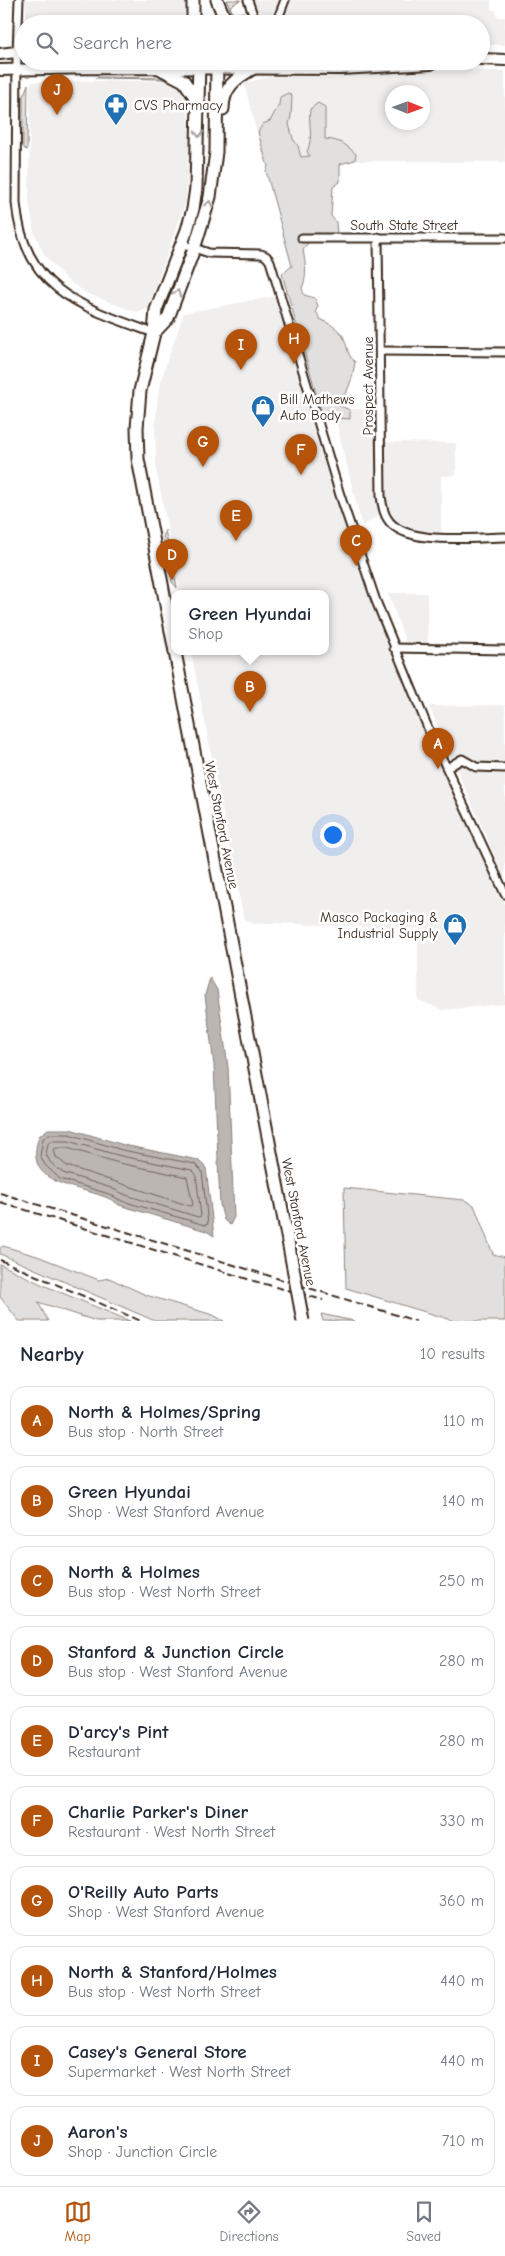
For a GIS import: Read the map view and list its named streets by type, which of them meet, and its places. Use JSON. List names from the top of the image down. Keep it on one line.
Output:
{"streets":{"main road":["West Stanford Avenue"],"street":["South State Street","Prospect Avenue"]},"crossings":[["South State Street","Prospect Avenue"]],"places":{"pharmacy":["CVS Pharmacy"],"shop":["Bill Mathews Auto Body","Masco Packaging & Industrial Supply"]},"north":"right","page":{"search":"Search here","pins":["J","H","I","G","F","E","C","D","B","A"],"popup":["Green Hyundai","Shop"],"heading":["Nearby","10 results"],"list":[{"mark":"A","name":"North & Holmes/Spring","note":"Bus stop · North Street","value":"110 m"},{"mark":"B","name":"Green Hyundai","note":"Shop · West Stanford Avenue","value":"140 m"},{"mark":"C","name":"North & Holmes","note":"Bus stop · West North Street","value":"250 m"},{"mark":"D","name":"Stanford & Junction Circle","note":"Bus stop · West Stanford Avenue","value":"280 m"},{"mark":"E","name":"D'arcy's Pint","note":"Restaurant","value":"280 m"},{"mark":"F","name":"Charlie Parker's Diner","note":"Restaurant · West North Street","value":"330 m"},{"mark":"G","name":"O'Reilly Auto Parts","note":"Shop · West Stanford Avenue","value":"360 m"},{"mark":"H","name":"North & Stanford/Holmes","note":"Bus stop · West North Street","value":"440 m"},{"mark":"I","name":"Casey's General Store","note":"Supermarket · West North Street","value":"440 m"},{"mark":"J","name":"Aaron's","note":"Shop · Junction Circle","value":"710 m"}],"nav":["Map","Directions","Saved"]}}
